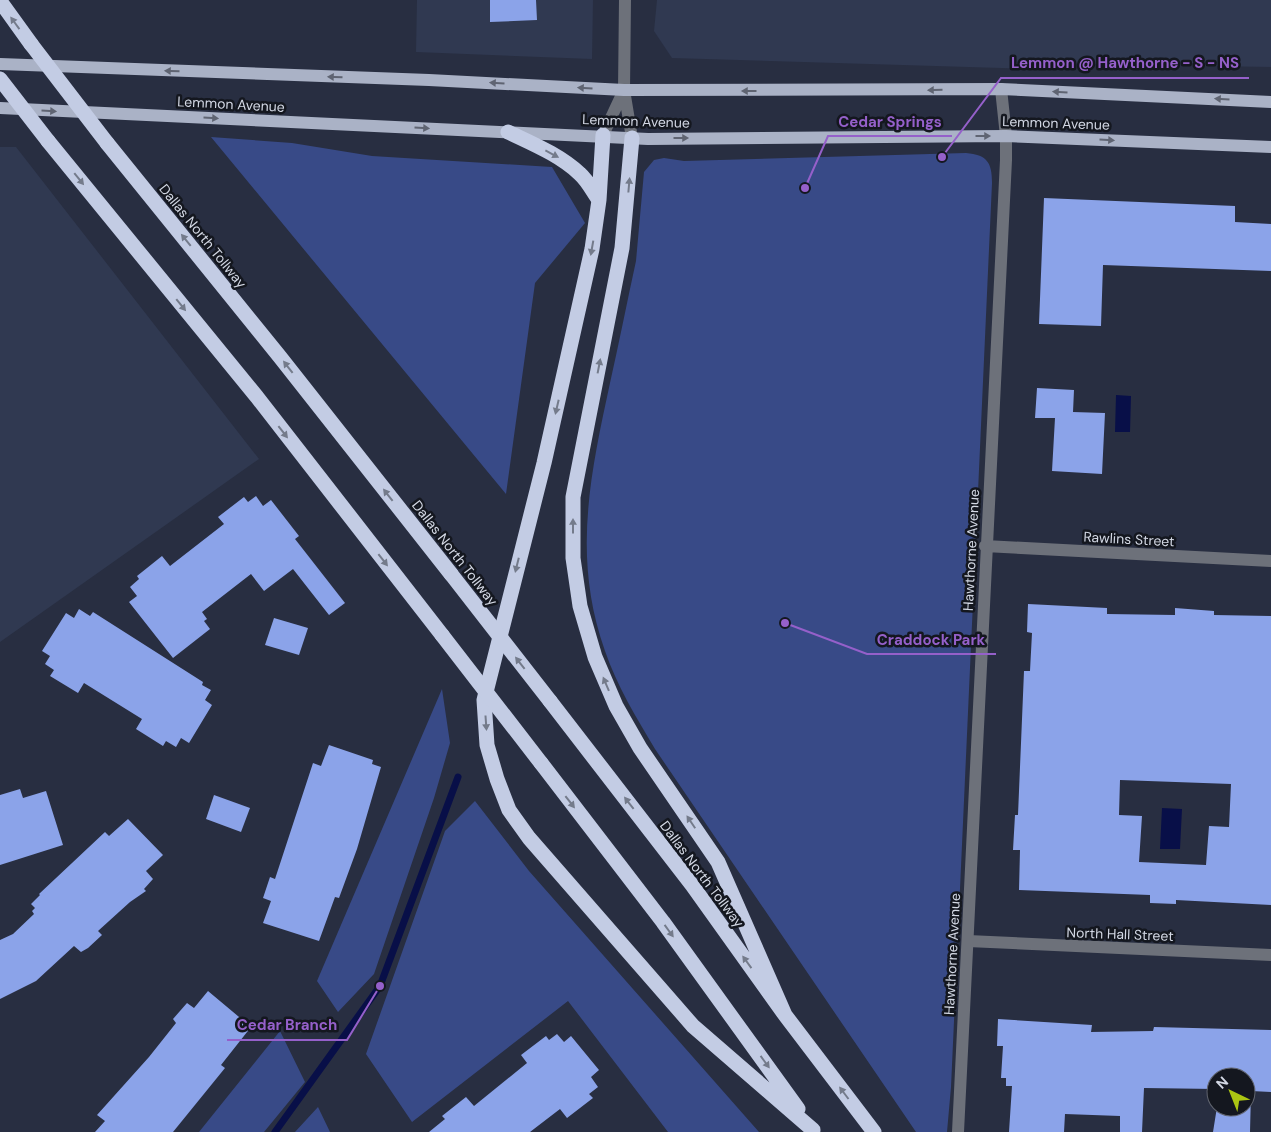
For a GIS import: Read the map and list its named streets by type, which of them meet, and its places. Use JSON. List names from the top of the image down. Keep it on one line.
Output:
{"streets":{"highway":["Dallas North Tollway"],"main road":["Lemmon Avenue"],"street":["Rawlins Street","Hawthorne Avenue","North Hall Street"]},"crossings":[["Lemmon Avenue","Hawthorne Avenue"],["Rawlins Street","Hawthorne Avenue"],["Hawthorne Avenue","North Hall Street"]],"places":["Lemmon @ Hawthorne - S - NS","Cedar Springs","Craddock Park","Cedar Branch"],"north":"top left"}
